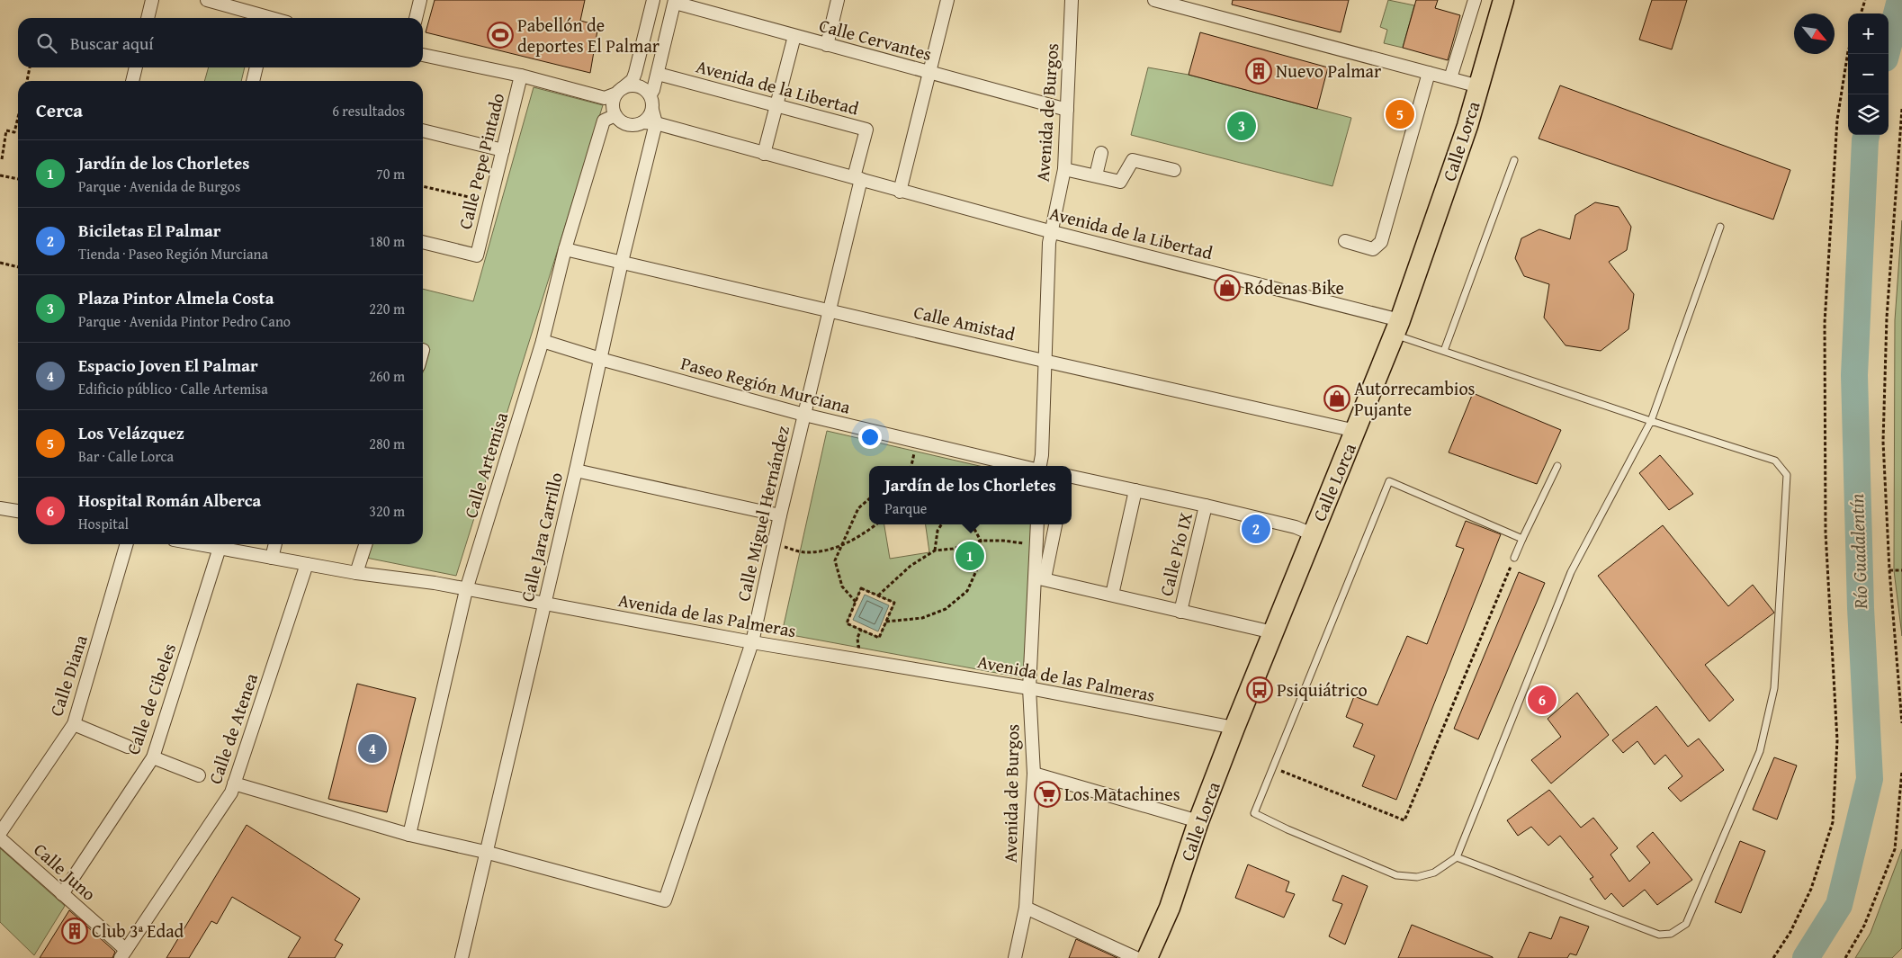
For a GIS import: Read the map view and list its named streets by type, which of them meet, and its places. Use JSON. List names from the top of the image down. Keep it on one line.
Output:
{"streets":{"main road":["Calle Lorca"],"street":["Calle Cervantes","Avenida de la Libertad","Avenida de Burgos","Calle Pepe Pintado","Calle Amistad","Paseo Región Murciana","Calle Artemisa","Calle Miguel Hernández","Calle Jara Carrillo","Calle Pío IX","Avenida de las Palmeras","Calle Diana","Calle de Cibeles","Calle de Atenea","Calle Juno"]},"crossings":[["Calle Cervantes","Avenida de Burgos"],["Avenida de la Libertad","Avenida de Burgos"],["Avenida de la Libertad","Calle Lorca"],["Avenida de la Libertad","Calle Artemisa"],["Avenida de la Libertad","Calle Miguel Hernández"],["Avenida de la Libertad","Calle Jara Carrillo"],["Avenida de Burgos","Calle Amistad"],["Avenida de Burgos","Avenida de las Palmeras"],["Calle Lorca","Calle Amistad"],["Calle Lorca","Avenida de las Palmeras"],["Calle Amistad","Calle Artemisa"],["Calle Amistad","Calle Miguel Hernández"],["Calle Amistad","Calle Jara Carrillo"],["Paseo Región Murciana","Calle Artemisa"],["Paseo Región Murciana","Calle Miguel Hernández"],["Paseo Región Murciana","Calle Jara Carrillo"],["Calle Artemisa","Calle Jara Carrillo"],["Calle Artemisa","Avenida de las Palmeras"],["Calle Miguel Hernández","Calle Jara Carrillo"],["Calle Miguel Hernández","Avenida de las Palmeras"],["Calle Jara Carrillo","Avenida de las Palmeras"],["Avenida de las Palmeras","Calle de Cibeles"],["Avenida de las Palmeras","Calle de Atenea"],["Calle de Cibeles","Calle Juno"],["Calle de Atenea","Calle Juno"]],"water":["Río Guadalentín"],"places":{"sports":["Pabellón de deportes El Palmar"],"building":["Nuevo Palmar","Club 3ª Edad"],"shop":["Ródenas Bike","Autorrecambios Pujante"],"bus stop":["Psiquiátrico"],"supermarket":["Los Matachines"]},"north":"bottom right","page":{"map_buttons":["+","−"],"search":"Buscar aquí","heading":["Cerca","6 resultados"],"pins":["5","3","2","1","6","4"],"list":[{"mark":"1","name":"Jardín de los Chorletes","note":"Parque · Avenida de Burgos","value":"70 m"},{"mark":"2","name":"Biciletas El Palmar","note":"Tienda · Paseo Región Murciana","value":"180 m"},{"mark":"3","name":"Plaza Pintor Almela Costa","note":"Parque · Avenida Pintor Pedro Cano","value":"220 m"},{"mark":"4","name":"Espacio Joven El Palmar","note":"Edificio público · Calle Artemisa","value":"260 m"},{"mark":"5","name":"Los Velázquez","note":"Bar · Calle Lorca","value":"280 m"},{"mark":"6","name":"Hospital Román Alberca","note":"Hospital","value":"320 m"}],"popup":["Jardín de los Chorletes","Parque"]}}
